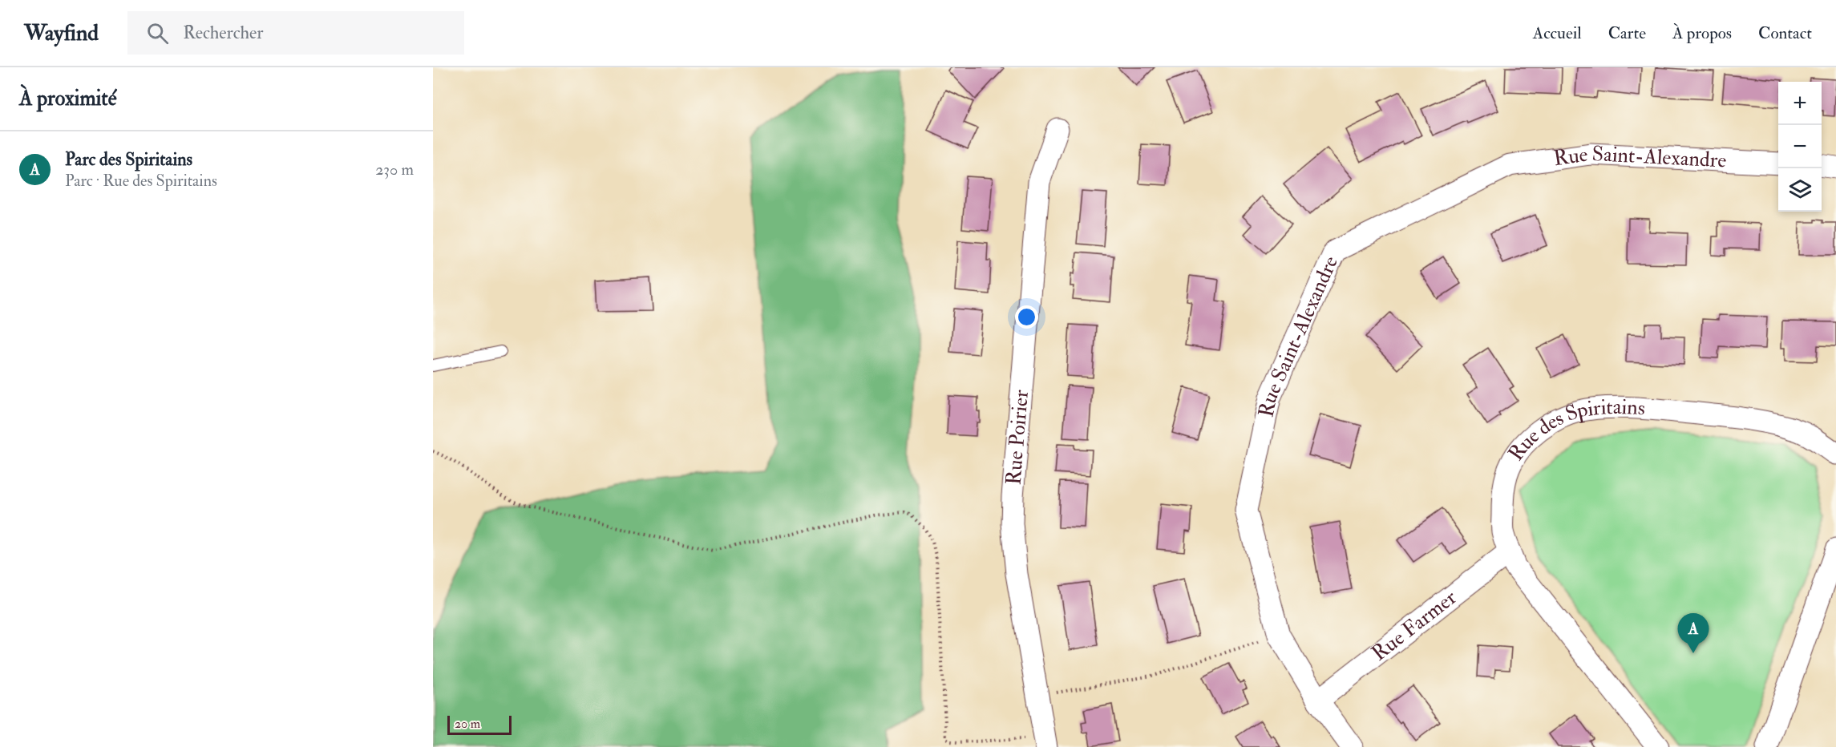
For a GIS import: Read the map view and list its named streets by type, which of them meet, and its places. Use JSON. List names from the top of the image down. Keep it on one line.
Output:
{"streets":{"street":["Rue Saint-Alexandre","Rue Poirier","Rue des Spiritains","Rue Farmer"]},"crossings":[["Rue Saint-Alexandre","Rue Farmer"],["Rue des Spiritains","Rue Farmer"]],"scale_bar":"20 m","page":{"header":"Wayfind","search":"Rechercher","nav":["Accueil","Carte","À propos","Contact"],"heading":"À proximité","map_buttons":["+","−"],"list":[{"mark":"A","name":"Parc des Spiritains","note":"Parc · Rue des Spiritains","value":"230 m"}],"pins":"A","scale":"20 m"}}
